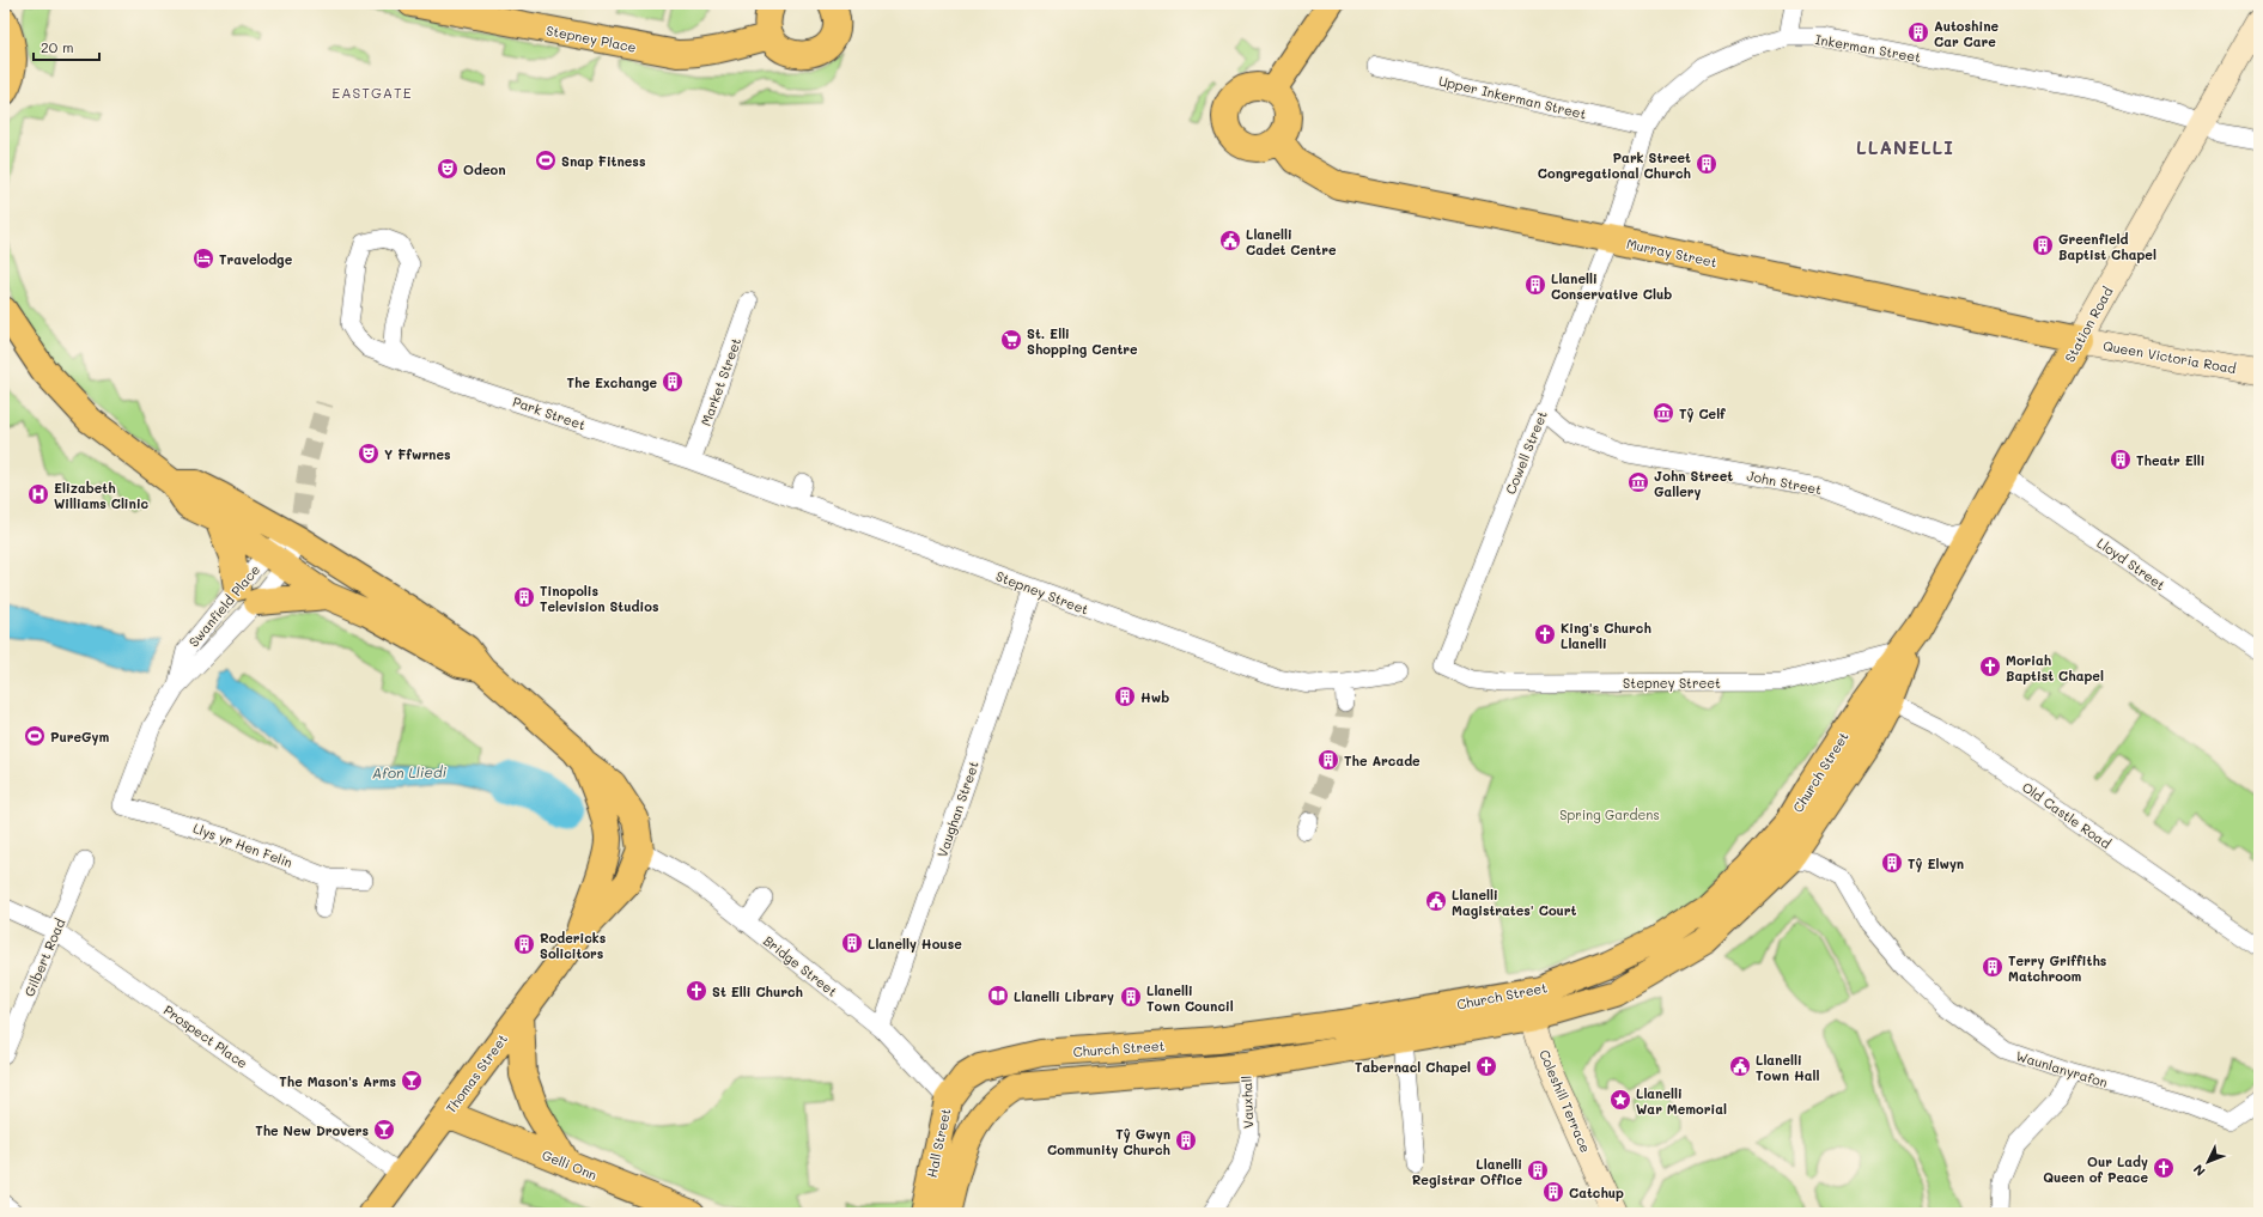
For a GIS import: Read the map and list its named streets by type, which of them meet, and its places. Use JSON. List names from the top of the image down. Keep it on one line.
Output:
{"streets":{"main road":["Stepney Place","Murray Street","Station Road","Queen Victoria Road","Church Street","Thomas Street","Coleshill Terrace","Hall Street","Gelli Onn"],"street":["Inkerman Street","Upper Inkerman Street","Market Street","Park Street","Cowell Street","John Street","Lloyd Street","Stepney Street","Swanfield Place","Vaughan Street","Old Castle Road","Llys yr Hen Felin","Gilbert Road","Bridge Street","Prospect Place","Waunlanyrafon","Vauxhall"]},"crossings":[["Inkerman Street","Upper Inkerman Street"],["Inkerman Street","Murray Street"],["Inkerman Street","Station Road"],["Inkerman Street","Cowell Street"],["Murray Street","Station Road"],["Murray Street","Queen Victoria Road"],["Murray Street","Cowell Street"],["Station Road","Queen Victoria Road"],["Station Road","John Street"],["Station Road","Lloyd Street"],["Station Road","Church Street"],["Market Street","Park Street"],["Market Street","Stepney Street"],["Park Street","Stepney Street"],["Cowell Street","John Street"],["Cowell Street","Stepney Street"],["Stepney Street","Church Street"],["Stepney Street","Vaughan Street"],["Swanfield Place","Llys yr Hen Felin"],["Church Street","Old Castle Road"],["Church Street","Waunlanyrafon"],["Church Street","Coleshill Terrace"],["Church Street","Vauxhall"],["Church Street","Hall Street"],["Vaughan Street","Bridge Street"],["Gilbert Road","Prospect Place"],["Bridge Street","Hall Street"],["Prospect Place","Thomas Street"],["Thomas Street","Gelli Onn"]],"districts":["EASTGATE","LLANELLI"],"water":["Afon Lliedi"],"parks":["Spring Gardens"],"places":{"building":["Autoshine Car Care","Park Street Congregational Church","Greenfield Baptist Chapel","Llanelli Conservative Club","The Exchange","Theatr Elli","Tinopolis Television Studios","Hwb","The Arcade","Tŷ Elwyn","Llanelly House","Rodericks Solicitors","Terry Griffiths Matchroom","Llanelli Town Council","Tŷ Gwyn Community Church","Llanelli Registrar Office","Catchup"],"sports":["Snap Fitness","PureGym"],"theatre":["Odeon","Y Ffwrnes"],"public building":["Llanelli Cadet Centre","Llanelli Magistrates' Court","Llanelli Town Hall"],"hotel":["Travelodge"],"supermarket":["St. Elli Shopping Centre"],"museum":["Tŷ Celf","John Street Gallery"],"hospital":["Elizabeth Williams Clinic"],"church":["King's Church Llanelli","Moriah Baptist Chapel","St Elli Church","Tabernacl Chapel","Our Lady Queen of Peace"],"library":["Llanelli Library"],"bar":["The Mason's Arms","The New Drovers"],"place":["Llanelli War Memorial"]},"scale_bar":"20 m","north":"bottom left"}
